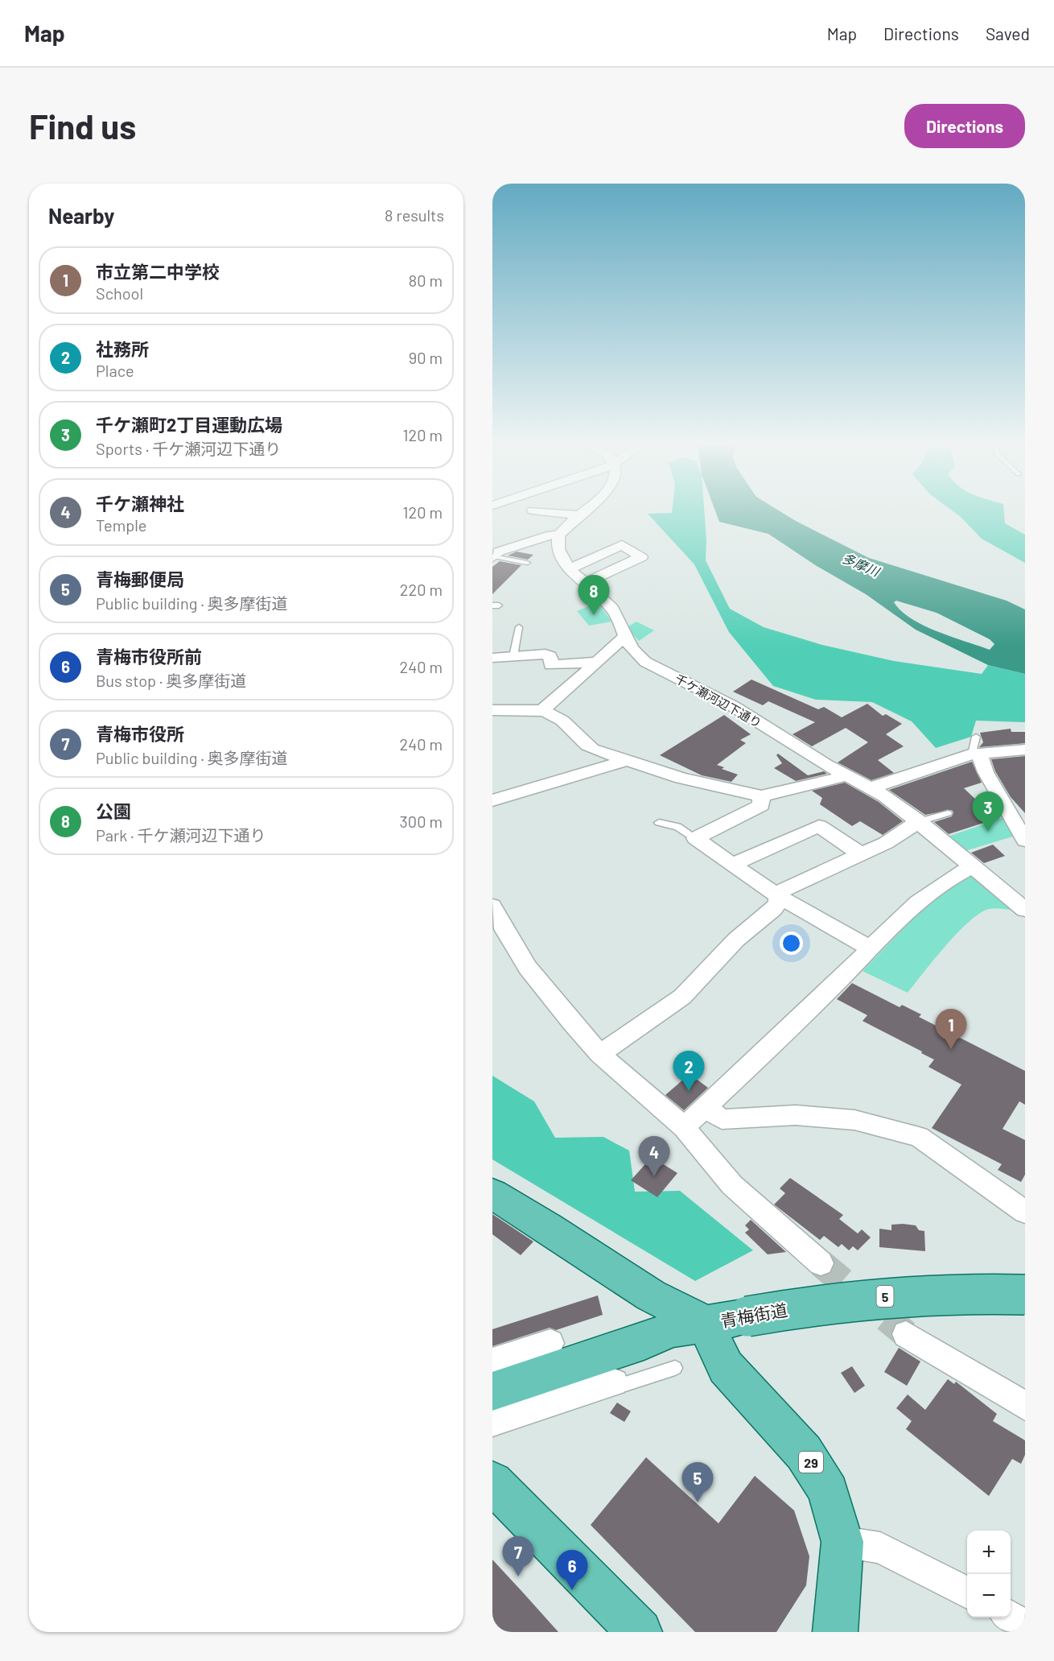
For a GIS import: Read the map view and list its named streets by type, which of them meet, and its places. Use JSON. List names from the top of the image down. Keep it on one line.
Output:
{"streets":{"main road":["5","青梅街道","29"],"street":["千ケ瀬河辺下通り"]},"crossings":[["青梅街道","29"]],"water":["多摩川"],"page":{"header":"Map","nav":["Map","Directions","Saved"],"buttons":"Directions","title":"Find us","heading":["Nearby","8 results"],"list":[{"mark":"1","name":"市立第二中学校","note":"School","value":"80 m"},{"mark":"2","name":"社務所","note":"Place","value":"90 m"},{"mark":"3","name":"千ケ瀬町2丁目運動広場","note":"Sports · 千ケ瀬河辺下通り","value":"120 m"},{"mark":"4","name":"千ケ瀬神社","note":"Temple","value":"120 m"},{"mark":"5","name":"青梅郵便局","note":"Public building · 奥多摩街道","value":"220 m"},{"mark":"6","name":"青梅市役所前","note":"Bus stop · 奥多摩街道","value":"240 m"},{"mark":"7","name":"青梅市役所","note":"Public building · 奥多摩街道","value":"240 m"},{"mark":"8","name":"公園","note":"Park · 千ケ瀬河辺下通り","value":"300 m"}],"pins":["8","3","1","2","4","5","7","6"],"map_buttons":["+","−"]}}
